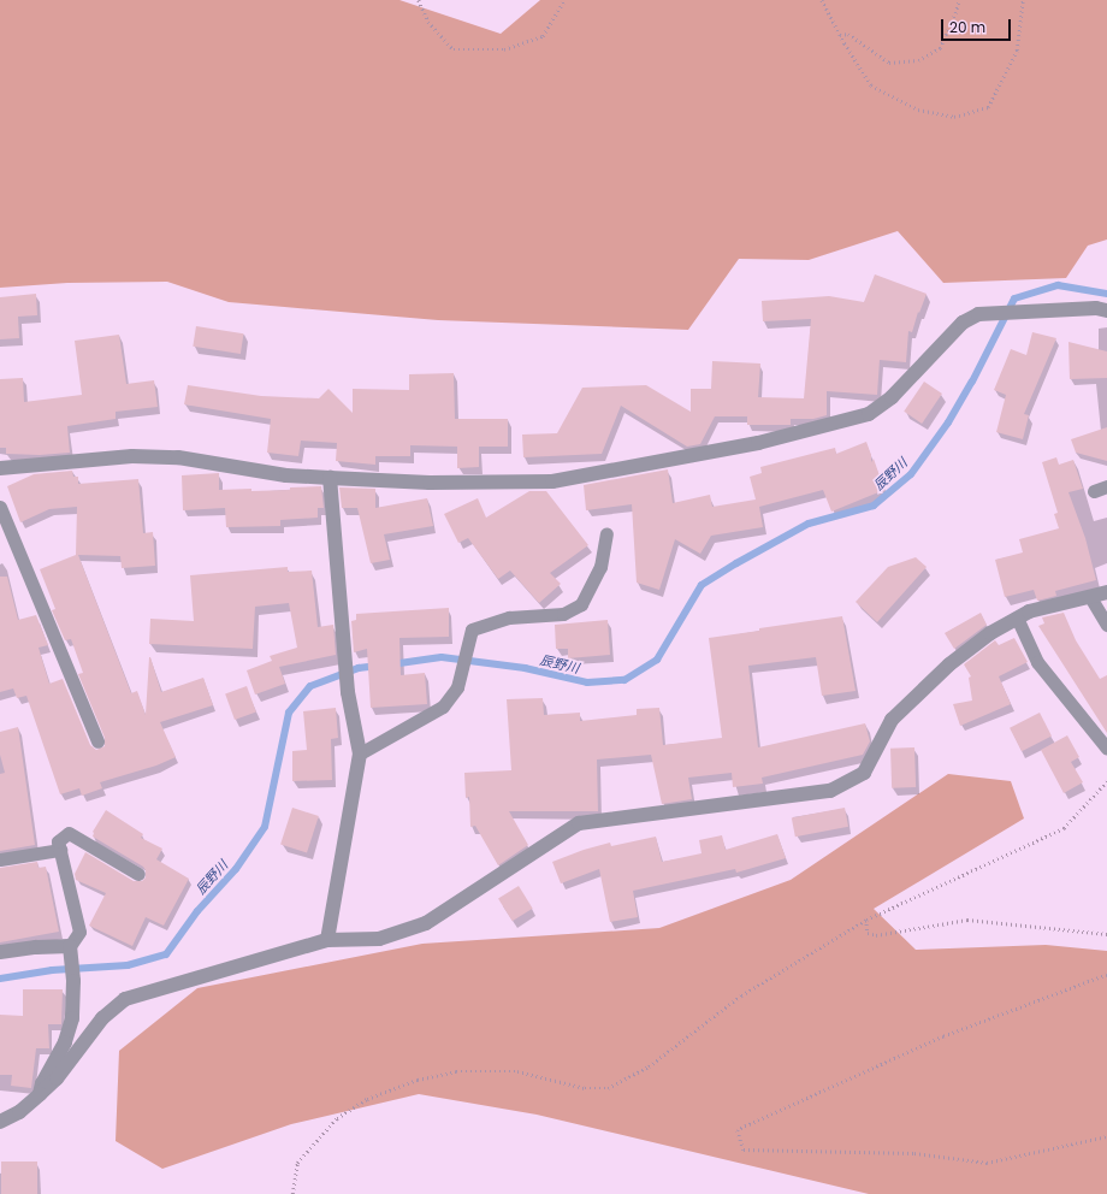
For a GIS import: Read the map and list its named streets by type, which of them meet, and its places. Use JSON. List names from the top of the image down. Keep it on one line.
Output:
{"water":["辰野川"],"scale_bar":"20 m"}
